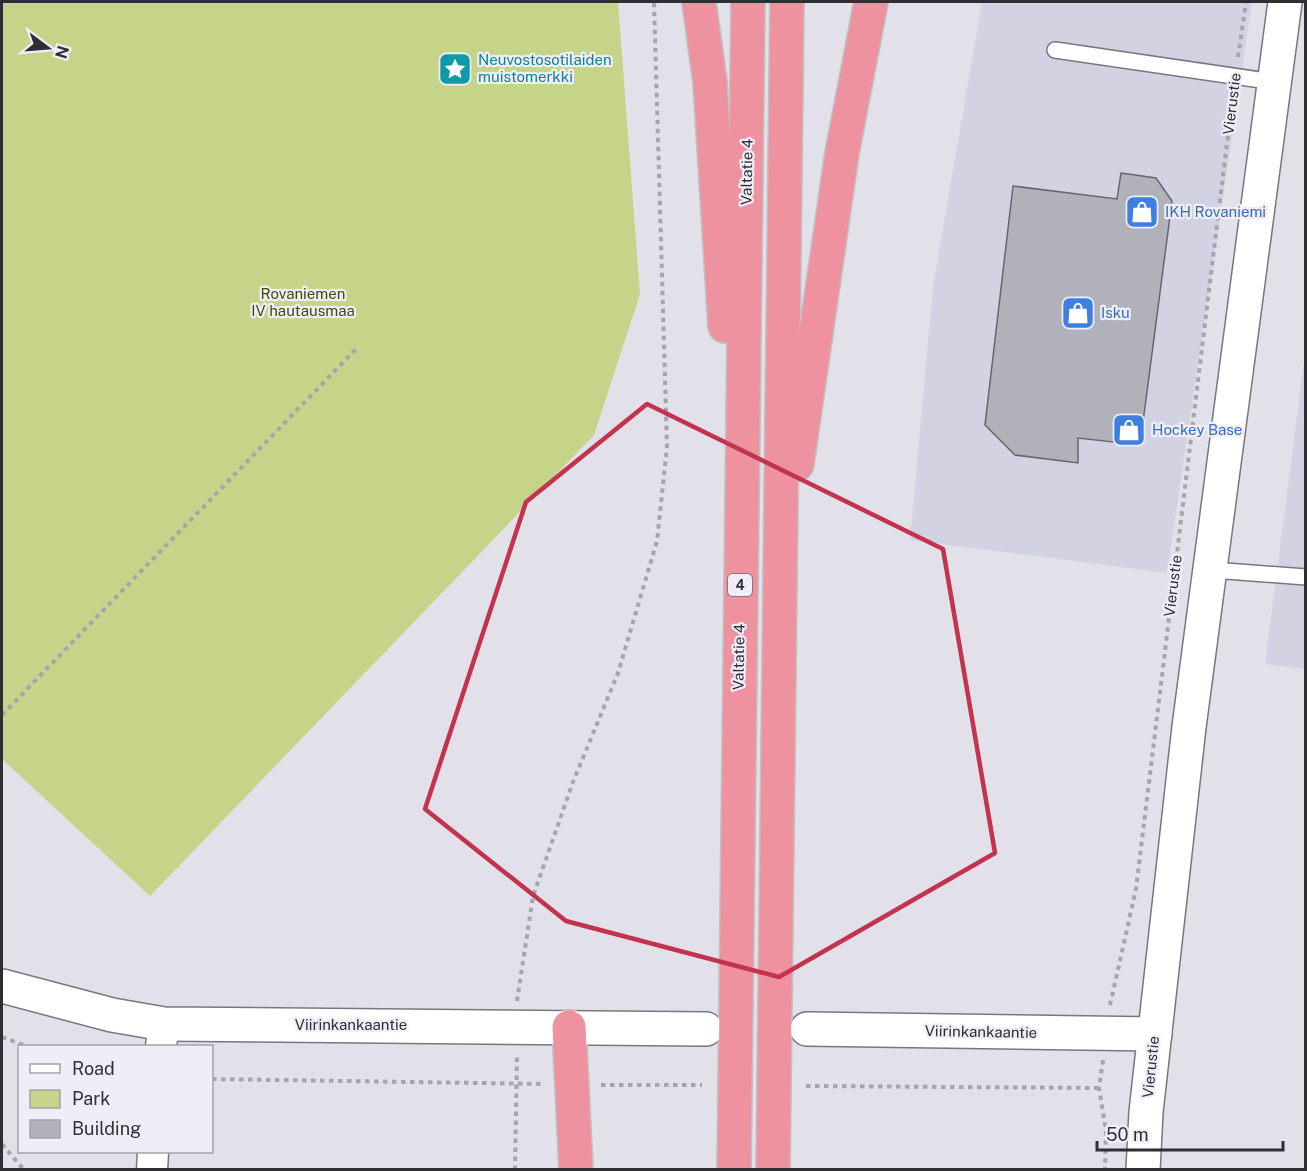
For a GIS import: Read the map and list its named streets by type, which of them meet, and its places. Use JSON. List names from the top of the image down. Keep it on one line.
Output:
{"streets":{"highway":["Valtatie 4","4"],"street":["Vierustie","Viirinkankaantie"]},"crossings":[["Vierustie","Viirinkankaantie"]],"parks":["Rovaniemen IV hautausmaa"],"places":{"place":["Neuvostosotilaiden muistomerkki"],"shop":["IKH Rovaniemi","Isku","Hockey Base"]},"legend":["Road","Park","Building"],"scale_bar":"50 m","north":"right"}
